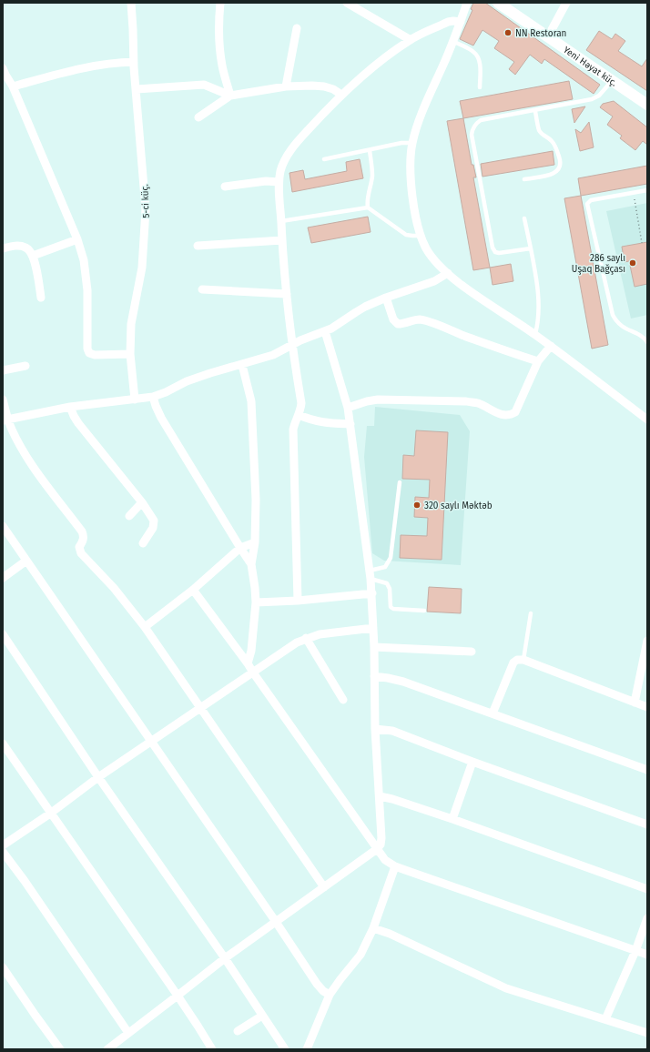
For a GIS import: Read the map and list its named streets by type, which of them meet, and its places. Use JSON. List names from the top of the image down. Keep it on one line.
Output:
{"streets":{"street":["Yeni Həyat küç.","5-ci küç."]},"places":["NN Restoran","286 saylı Uşaq Bağçası","320 saylı Məktəb"]}
